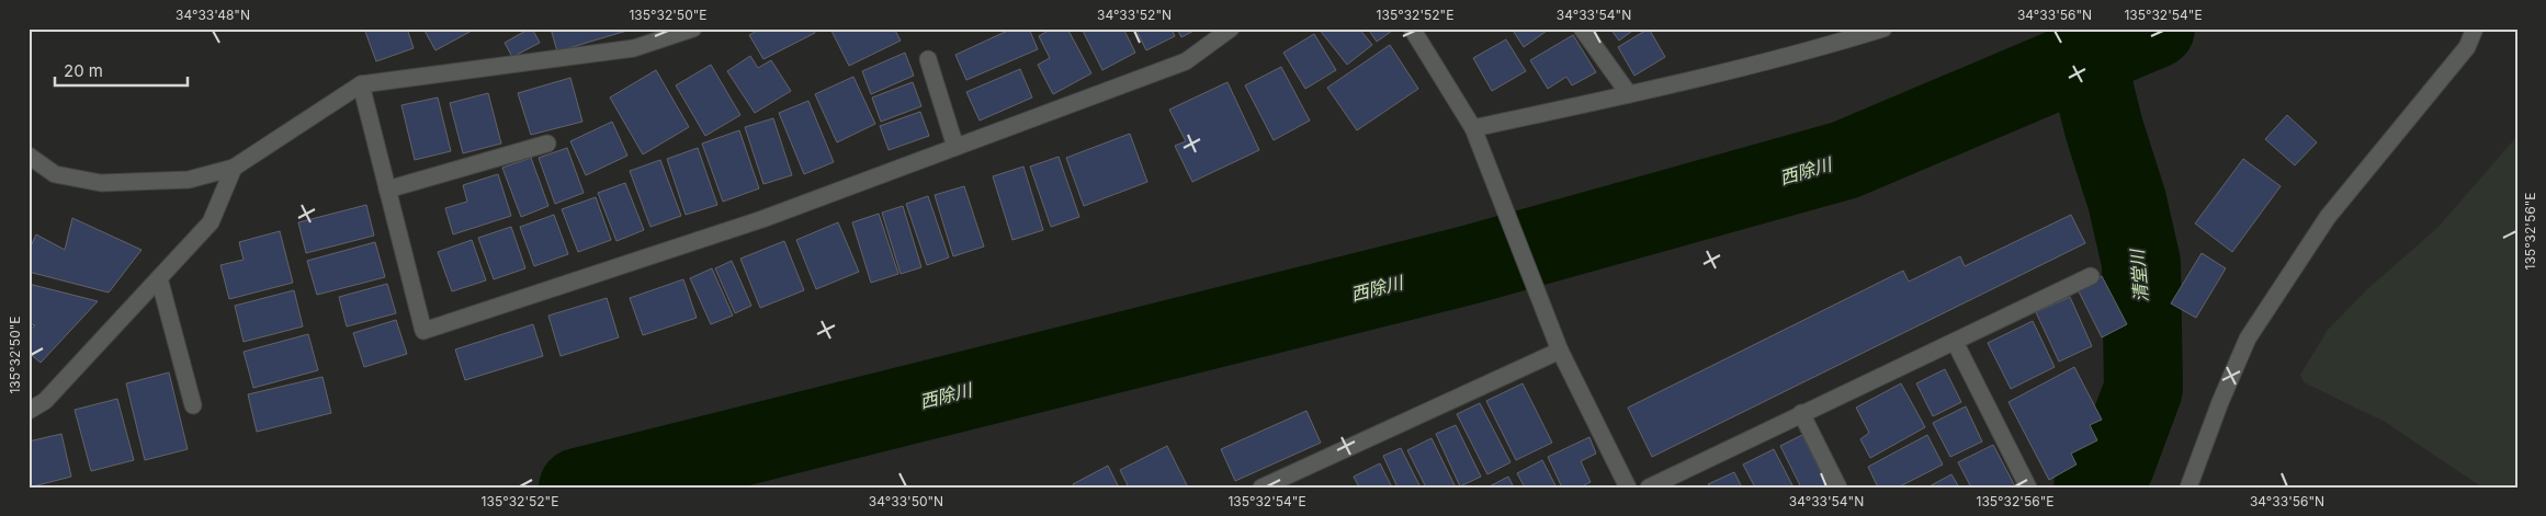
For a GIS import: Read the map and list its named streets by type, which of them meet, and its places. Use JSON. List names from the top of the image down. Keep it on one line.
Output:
{"water":["西除川","清堂川"],"scale_bar":"20 m","coordinates":["34°33'48\"N","135°32'50\"E","34°33'52\"N","135°32'52\"E","34°33'54\"N","34°33'56\"N","135°32'54\"E","135°32'56\"E","34°33'50\"N"]}
